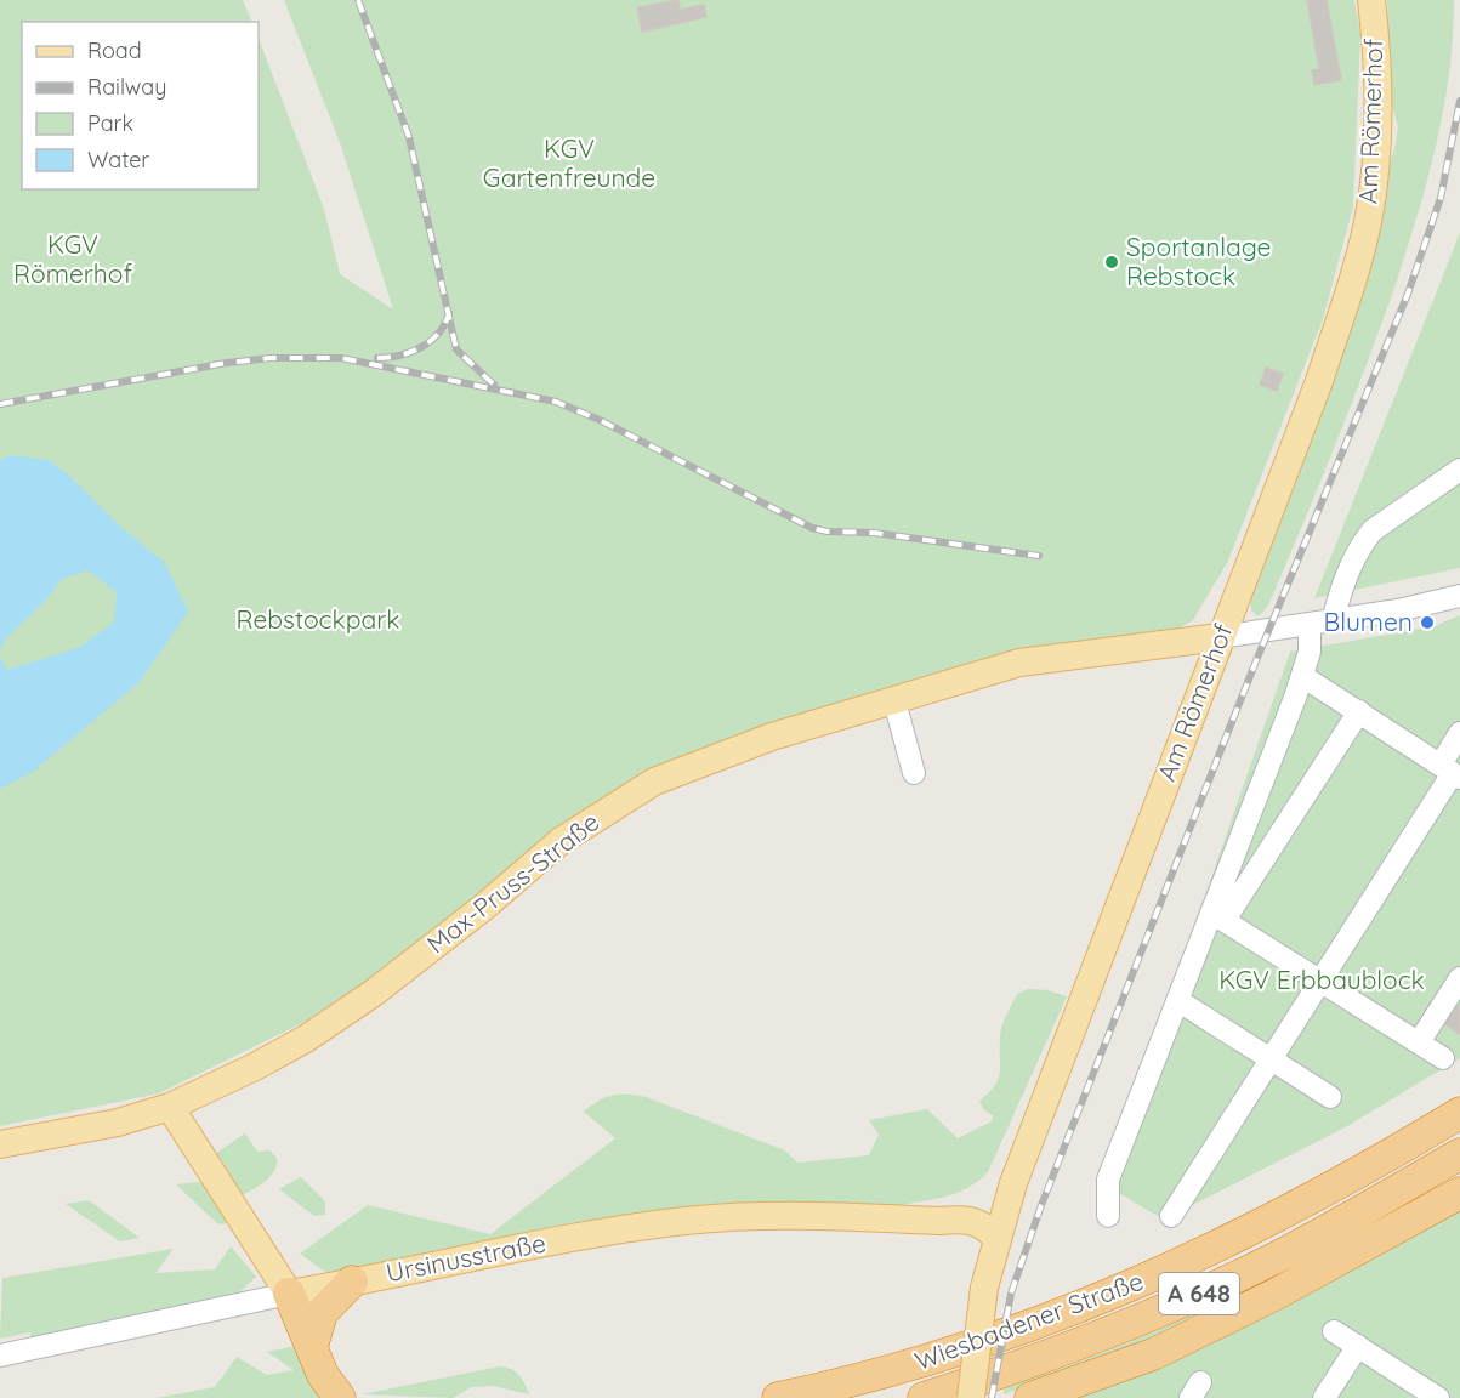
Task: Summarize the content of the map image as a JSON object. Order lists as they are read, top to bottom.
{
  "streets": {
    "highway": ["A 648", "Wiesbadener Straße"],
    "main road": ["Am Römerhof", "Max-Pruss-Straße", "Ursinusstraße"]
  },
  "crossings": [
    ["Am Römerhof", "Max-Pruss-Straße"],
    ["Am Römerhof", "Ursinusstraße"]
  ],
  "parks": [
    "KGV Gartenfreunde",
    "KGV Römerhof",
    "Rebstockpark",
    "KGV Erbbaublock"
  ],
  "places": ["Sportanlage Rebstock", "Blumen"],
  "legend": [
    "Road",
    "Railway",
    "Park",
    "Water"
  ]
}
